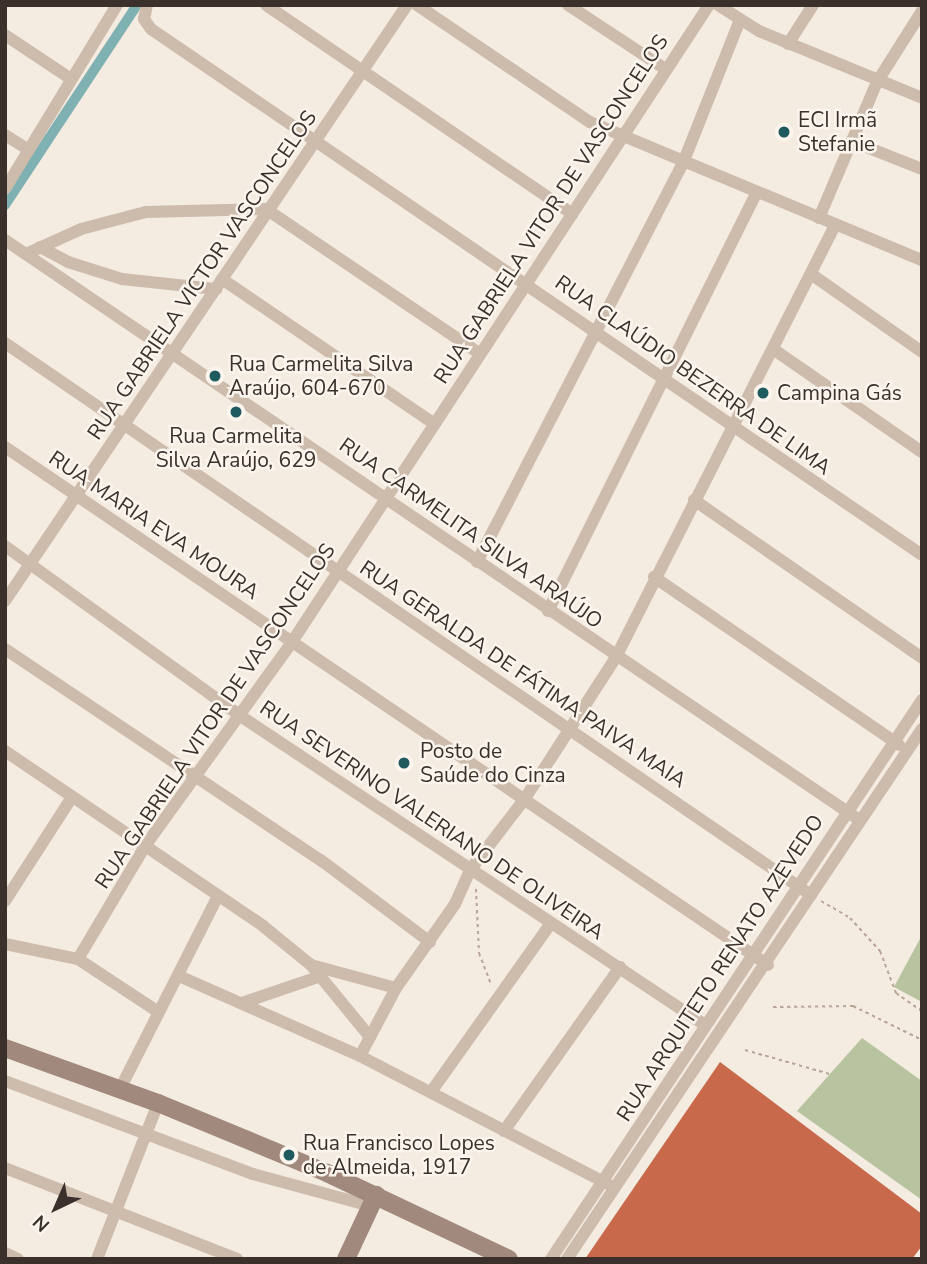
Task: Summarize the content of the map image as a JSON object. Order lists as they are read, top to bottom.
{
  "streets": {
    "street": [
      "RUA GABRIELA VITOR DE VASCONCELOS",
      "RUA GABRIELA VICTOR VASCONCELOS",
      "RUA CLAÚDIO BEZERRA DE LIMA",
      "RUA MARIA EVA MOURA",
      "RUA CARMELITA SILVA ARAÚJO",
      "RUA GERALDA DE FÁTIMA PAIVA MAIA",
      "RUA SEVERINO VALERIANO DE OLIVEIRA",
      "RUA ARQUITETO RENATO AZEVEDO"
    ]
  },
  "crossings": [
    ["RUA GABRIELA VITOR DE VASCONCELOS", "RUA CLAÚDIO BEZERRA DE LIMA"],
    ["RUA GABRIELA VITOR DE VASCONCELOS", "RUA MARIA EVA MOURA"],
    ["RUA GABRIELA VITOR DE VASCONCELOS", "RUA CARMELITA SILVA ARAÚJO"],
    ["RUA GABRIELA VITOR DE VASCONCELOS", "RUA GERALDA DE FÁTIMA PAIVA MAIA"],
    ["RUA GABRIELA VITOR DE VASCONCELOS", "RUA SEVERINO VALERIANO DE OLIVEIRA"],
    ["RUA GABRIELA VICTOR VASCONCELOS", "RUA CLAÚDIO BEZERRA DE LIMA"],
    ["RUA GABRIELA VICTOR VASCONCELOS", "RUA MARIA EVA MOURA"],
    ["RUA GABRIELA VICTOR VASCONCELOS", "RUA CARMELITA SILVA ARAÚJO"],
    ["RUA GABRIELA VICTOR VASCONCELOS", "RUA GERALDA DE FÁTIMA PAIVA MAIA"],
    ["RUA GABRIELA VICTOR VASCONCELOS", "RUA SEVERINO VALERIANO DE OLIVEIRA"],
    ["RUA MARIA EVA MOURA", "RUA ARQUITETO RENATO AZEVEDO"],
    ["RUA CARMELITA SILVA ARAÚJO", "RUA ARQUITETO RENATO AZEVEDO"],
    ["RUA GERALDA DE FÁTIMA PAIVA MAIA", "RUA ARQUITETO RENATO AZEVEDO"],
    ["RUA SEVERINO VALERIANO DE OLIVEIRA", "RUA ARQUITETO RENATO AZEVEDO"]
  ],
  "places": [
    "ECI Irmã Stefanie",
    "Rua Carmelita Silva Araújo, 604-670",
    "Campina Gás",
    "Rua Carmelita Silva Araújo, 629",
    "Posto de Saúde do Cinza",
    "Rua Francisco Lopes de Almeida, 1917"
  ],
  "north": "bottom left"
}
